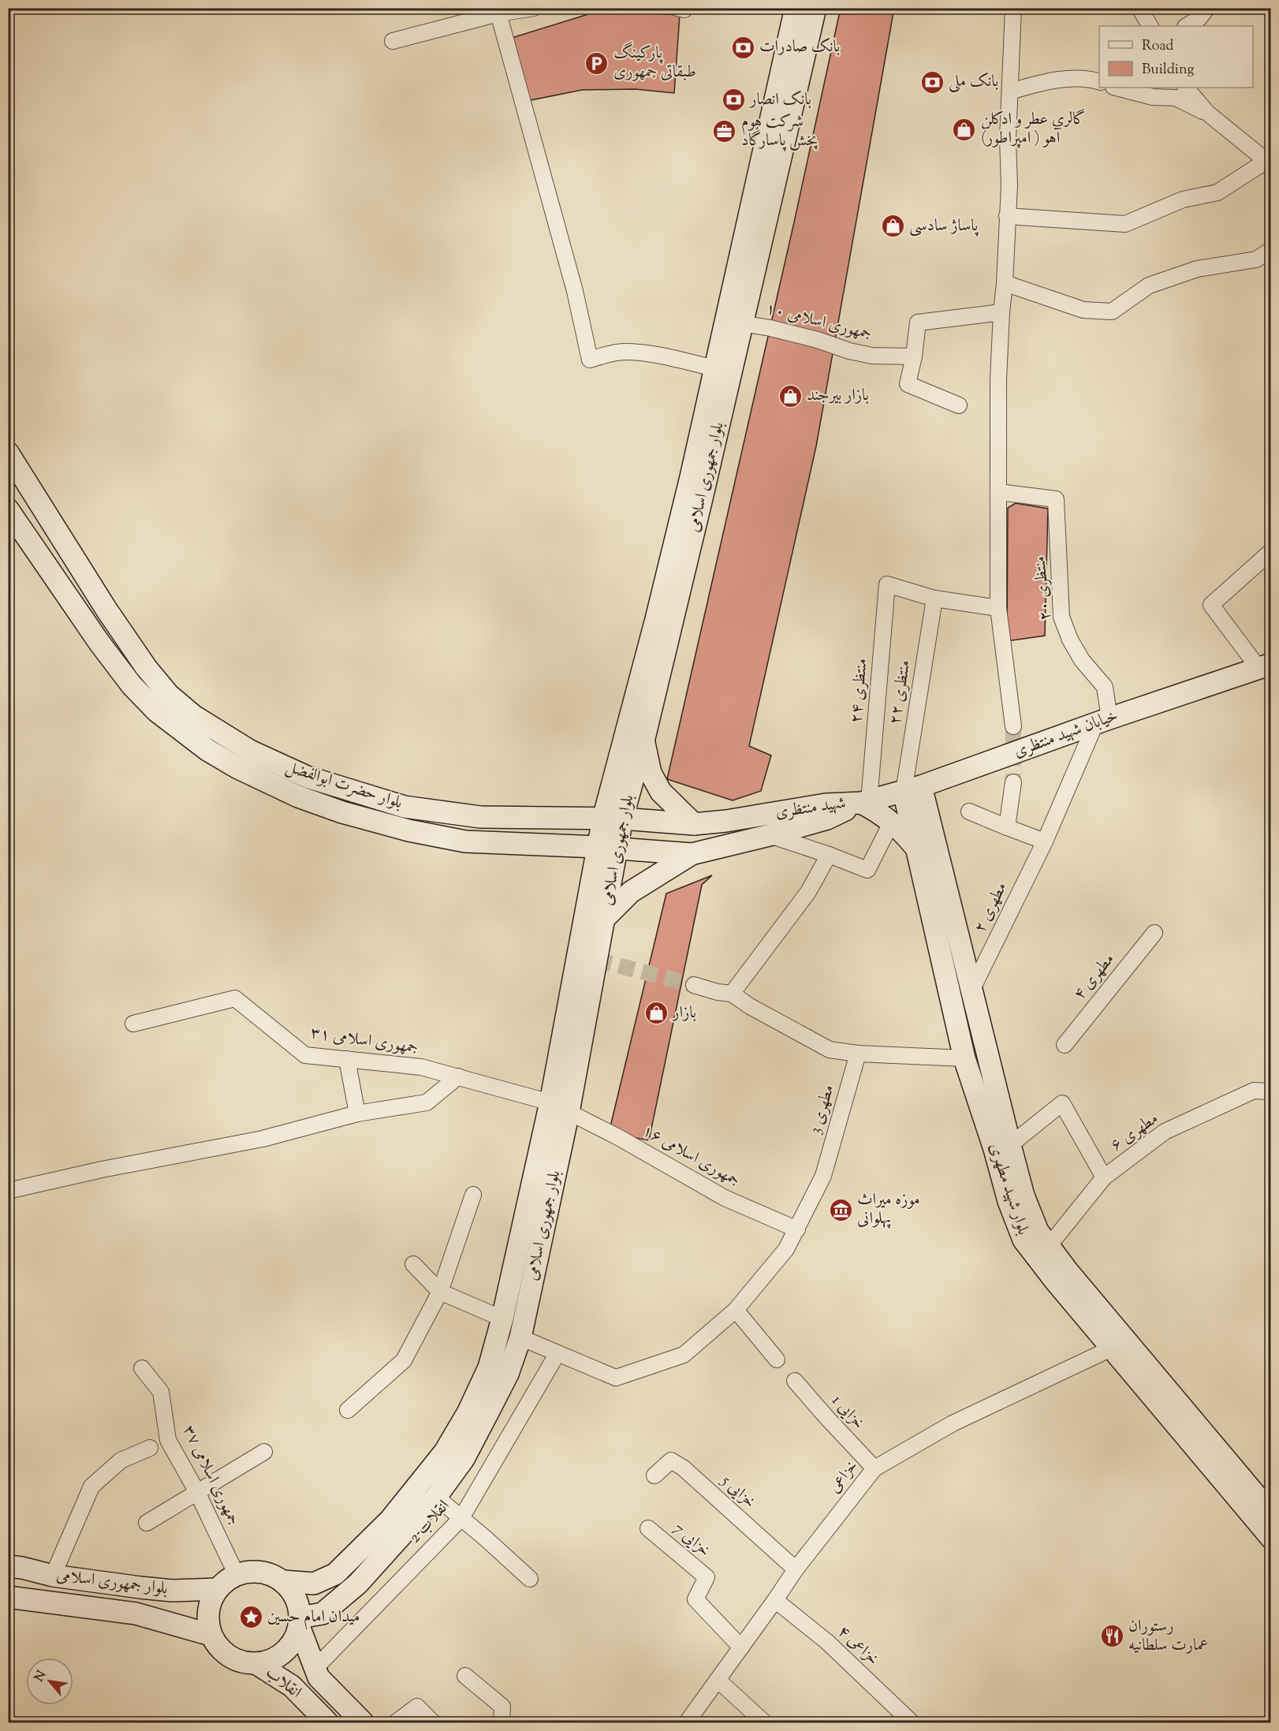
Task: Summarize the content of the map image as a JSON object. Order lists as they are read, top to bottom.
{
  "streets": {
    "main road": [
      "بلوار جمهوری اسلامی",
      "خیابان شهید منتظری",
      "بلوار حضرت ابوالفضل",
      "شهید منتظری",
      "بلوار شهید مطهری",
      "انقلاب"
    ],
    "street": [
      "جمهوری اسلامی ۱۰",
      "منتظری ۲۰",
      "منتظری ۲۴",
      "منتظری ۲۲",
      "مطهری ۲",
      "مطهری ۴",
      "جمهوری اسلامی ۳۱",
      "مطهری 3",
      "مطهری ۶",
      "جمهوری اسلامی ۱۶",
      "خزایی 1",
      "جمهوری اسلامی ۳۷",
      "خزاعی",
      "خزایی 5",
      "انقلاب 2",
      "خزایی 7",
      "خزاعی ۴"
    ]
  },
  "crossings": [
    ["جمهوری اسلامی ۱۰", "بلوار جمهوری اسلامی"],
    ["بلوار جمهوری اسلامی", "بلوار حضرت ابوالفضل"],
    ["بلوار جمهوری اسلامی", "شهید منتظری"],
    ["بلوار جمهوری اسلامی", "جمهوری اسلامی ۳۱"],
    ["بلوار جمهوری اسلامی", "مطهری 3"],
    ["بلوار جمهوری اسلامی", "جمهوری اسلامی ۱۶"],
    ["بلوار جمهوری اسلامی", "جمهوری اسلامی ۳۷"],
    ["بلوار جمهوری اسلامی", "انقلاب"],
    ["منتظری ۲۰", "خیابان شهید منتظری"],
    ["منتظری ۲۰", "مطهری ۲"],
    ["منتظری ۲۴", "منتظری ۲۲"],
    ["منتظری ۲۴", "خیابان شهید منتظری"],
    ["منتظری ۲۴", "شهید منتظری"],
    ["منتظری ۲۲", "خیابان شهید منتظری"],
    ["منتظری ۲۲", "بلوار شهید مطهری"],
    ["خیابان شهید منتظری", "شهید منتظری"],
    ["خیابان شهید منتظری", "مطهری ۲"],
    ["خیابان شهید منتظری", "بلوار شهید مطهری"],
    ["بلوار حضرت ابوالفضل", "شهید منتظری"],
    ["مطهری ۲", "بلوار شهید مطهری"],
    ["جمهوری اسلامی ۳۱", "جمهوری اسلامی ۱۶"],
    ["مطهری 3", "جمهوری اسلامی ۱۶"],
    ["مطهری 3", "انقلاب 2"],
    ["مطهری ۶", "بلوار شهید مطهری"],
    ["بلوار شهید مطهری", "خزاعی"],
    ["خزایی 1", "خزاعی"],
    ["جمهوری اسلامی ۳۷", "انقلاب"],
    ["خزاعی", "خزایی 5"],
    ["خزاعی", "خزایی 7"],
    ["خزاعی", "خزاعی ۴"],
    ["انقلاب 2", "انقلاب"]
  ],
  "places": {
    "bank": ["بانک صادرات", "بانک ملی", "بانک انصار"],
    "parking": ["پارکینگ طبقاتی جمهوری"],
    "shop": [
      "گالرى عطر و ادكلن آهو ( امپراطور)",
      "پاساژ سادسی",
      "بازار بیرجند",
      "بازار"
    ],
    "office": ["شرکت هوم پخش پاسارگاد"],
    "museum": ["موزه میراث پهلوانی"],
    "place": ["میدان امام حسین"],
    "restaurant": ["رستوران عمارت سلطانیه"]
  },
  "legend": ["Road", "Building"],
  "north": "top left"
}
